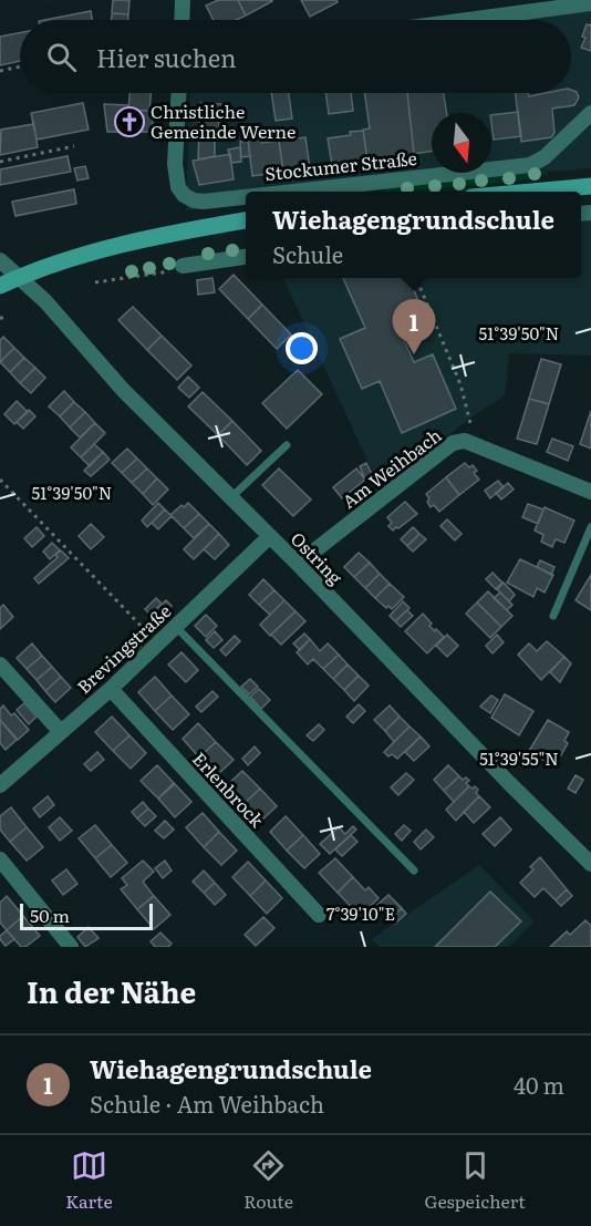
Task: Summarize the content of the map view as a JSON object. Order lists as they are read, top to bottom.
{
  "streets": {
    "street": [
      "Stockumer Straße",
      "Am Weihbach",
      "Ostring",
      "Brevingstraße",
      "Erlenbrock"
    ]
  },
  "crossings": [
    ["Am Weihbach", "Ostring"],
    ["Ostring", "Brevingstraße"],
    ["Brevingstraße", "Erlenbrock"]
  ],
  "places": {
    "church": ["Christliche Gemeinde Werne"]
  },
  "scale_bar": "50 m",
  "north": "bottom",
  "page": {
    "search": "Hier suchen",
    "popup": ["Wiehagengrundschule", "Schule"],
    "pins": "1",
    "scale": "50 m",
    "heading": "In der Nähe",
    "list": [
      {
        "mark": "1",
        "name": "Wiehagengrundschule",
        "note": "Schule · Am Weihbach",
        "value": "40 m"
      }
    ],
    "nav": ["Karte", "Route", "Gespeichert"]
  },
  "coordinates": ["51°39'50\"N", "51°39'55\"N", "7°39'10\"E"]
}
